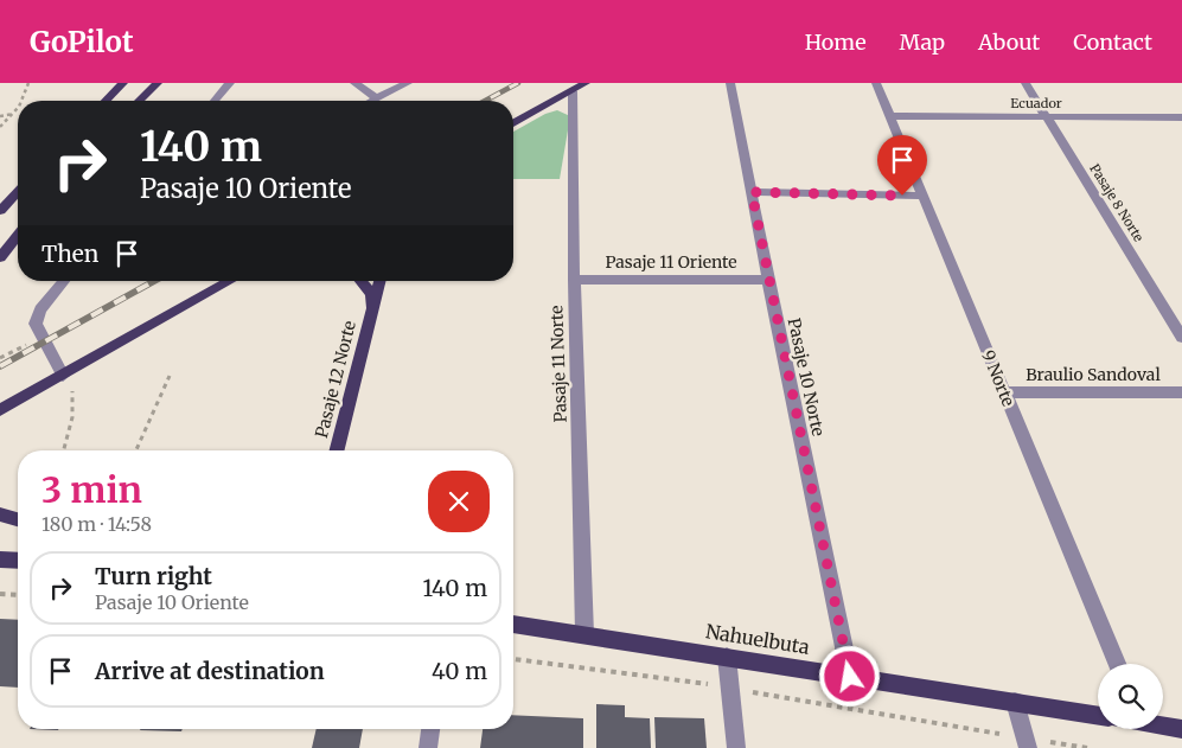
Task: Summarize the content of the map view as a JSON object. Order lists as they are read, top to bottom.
{
  "streets": {
    "main road": ["Pasaje 12 Norte", "Nahuelbuta"],
    "street": [
      "Ecuador",
      "Pasaje 8 Norte",
      "Pasaje 11 Oriente",
      "Pasaje 11 Norte",
      "Braulio Sandoval",
      "Pasaje 10 Norte",
      "9 Norte"
    ]
  },
  "crossings": [
    ["Ecuador", "Pasaje 8 Norte"],
    ["Ecuador", "9 Norte"],
    ["Pasaje 11 Oriente", "Pasaje 11 Norte"],
    ["Pasaje 11 Oriente", "Pasaje 10 Norte"],
    ["Pasaje 11 Norte", "Nahuelbuta"],
    ["Braulio Sandoval", "9 Norte"],
    ["Pasaje 10 Norte", "Nahuelbuta"]
  ],
  "page": {
    "header": "GoPilot",
    "nav": [
      "Home",
      "Map",
      "About",
      "Contact"
    ],
    "turn": ["140 m", "Pasaje 10 Oriente"],
    "then": "Then",
    "heading": ["3 min", "180 m · 14:58"],
    "list": [
      {
        "name": "Turn right",
        "note": "Pasaje 10 Oriente",
        "value": "140 m"
      },
      {
        "name": "Arrive at destination",
        "value": "40 m"
      }
    ]
  }
}
